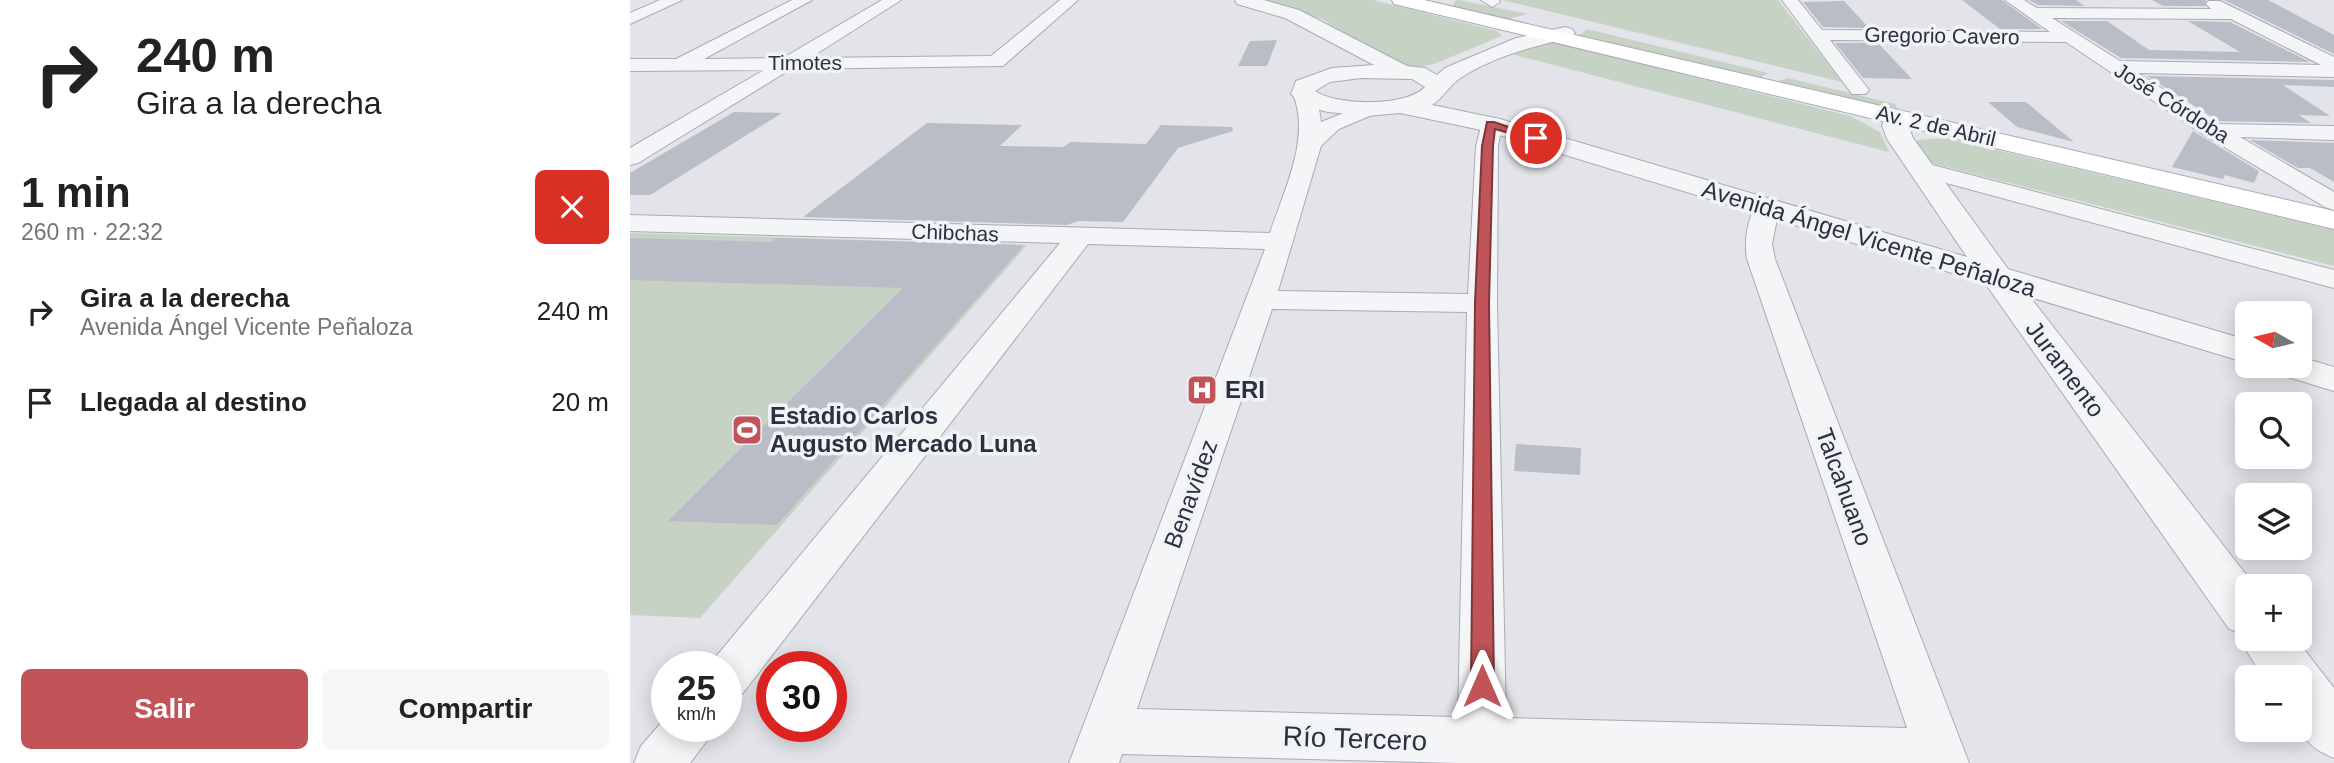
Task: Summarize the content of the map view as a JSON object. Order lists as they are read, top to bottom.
{
  "streets": {
    "main road": ["Av. 2 de Abril"],
    "street": [
      "Gregorio Cavero",
      "Timotes",
      "José Córdoba",
      "Chibchas",
      "Avenida Ángel Vicente Peñaloza",
      "Juramento",
      "Talcahuano",
      "Benavídez",
      "Río Tercero"
    ]
  },
  "crossings": [
    ["Gregorio Cavero", "José Córdoba"],
    ["Av. 2 de Abril", "Juramento"],
    ["Chibchas", "Benavídez"],
    ["Avenida Ángel Vicente Peñaloza", "Juramento"],
    ["Avenida Ángel Vicente Peñaloza", "Talcahuano"],
    ["Avenida Ángel Vicente Peñaloza", "Benavídez"],
    ["Talcahuano", "Río Tercero"],
    ["Benavídez", "Río Tercero"]
  ],
  "places": {
    "hospital": ["ERI"],
    "sports": ["Estadio Carlos Augusto Mercado Luna"]
  },
  "north": "left",
  "page": {
    "turn": ["240 m", "Gira a la derecha"],
    "heading": ["1 min", "260 m · 22:32"],
    "list": [
      {
        "name": "Gira a la derecha",
        "note": "Avenida Ángel Vicente Peñaloza",
        "value": "240 m"
      },
      {
        "name": "Llegada al destino",
        "value": "20 m"
      }
    ],
    "map_buttons": ["+", "−"],
    "speed": "25 km/h",
    "limit": "30",
    "buttons": ["Salir", "Compartir"]
  }
}
